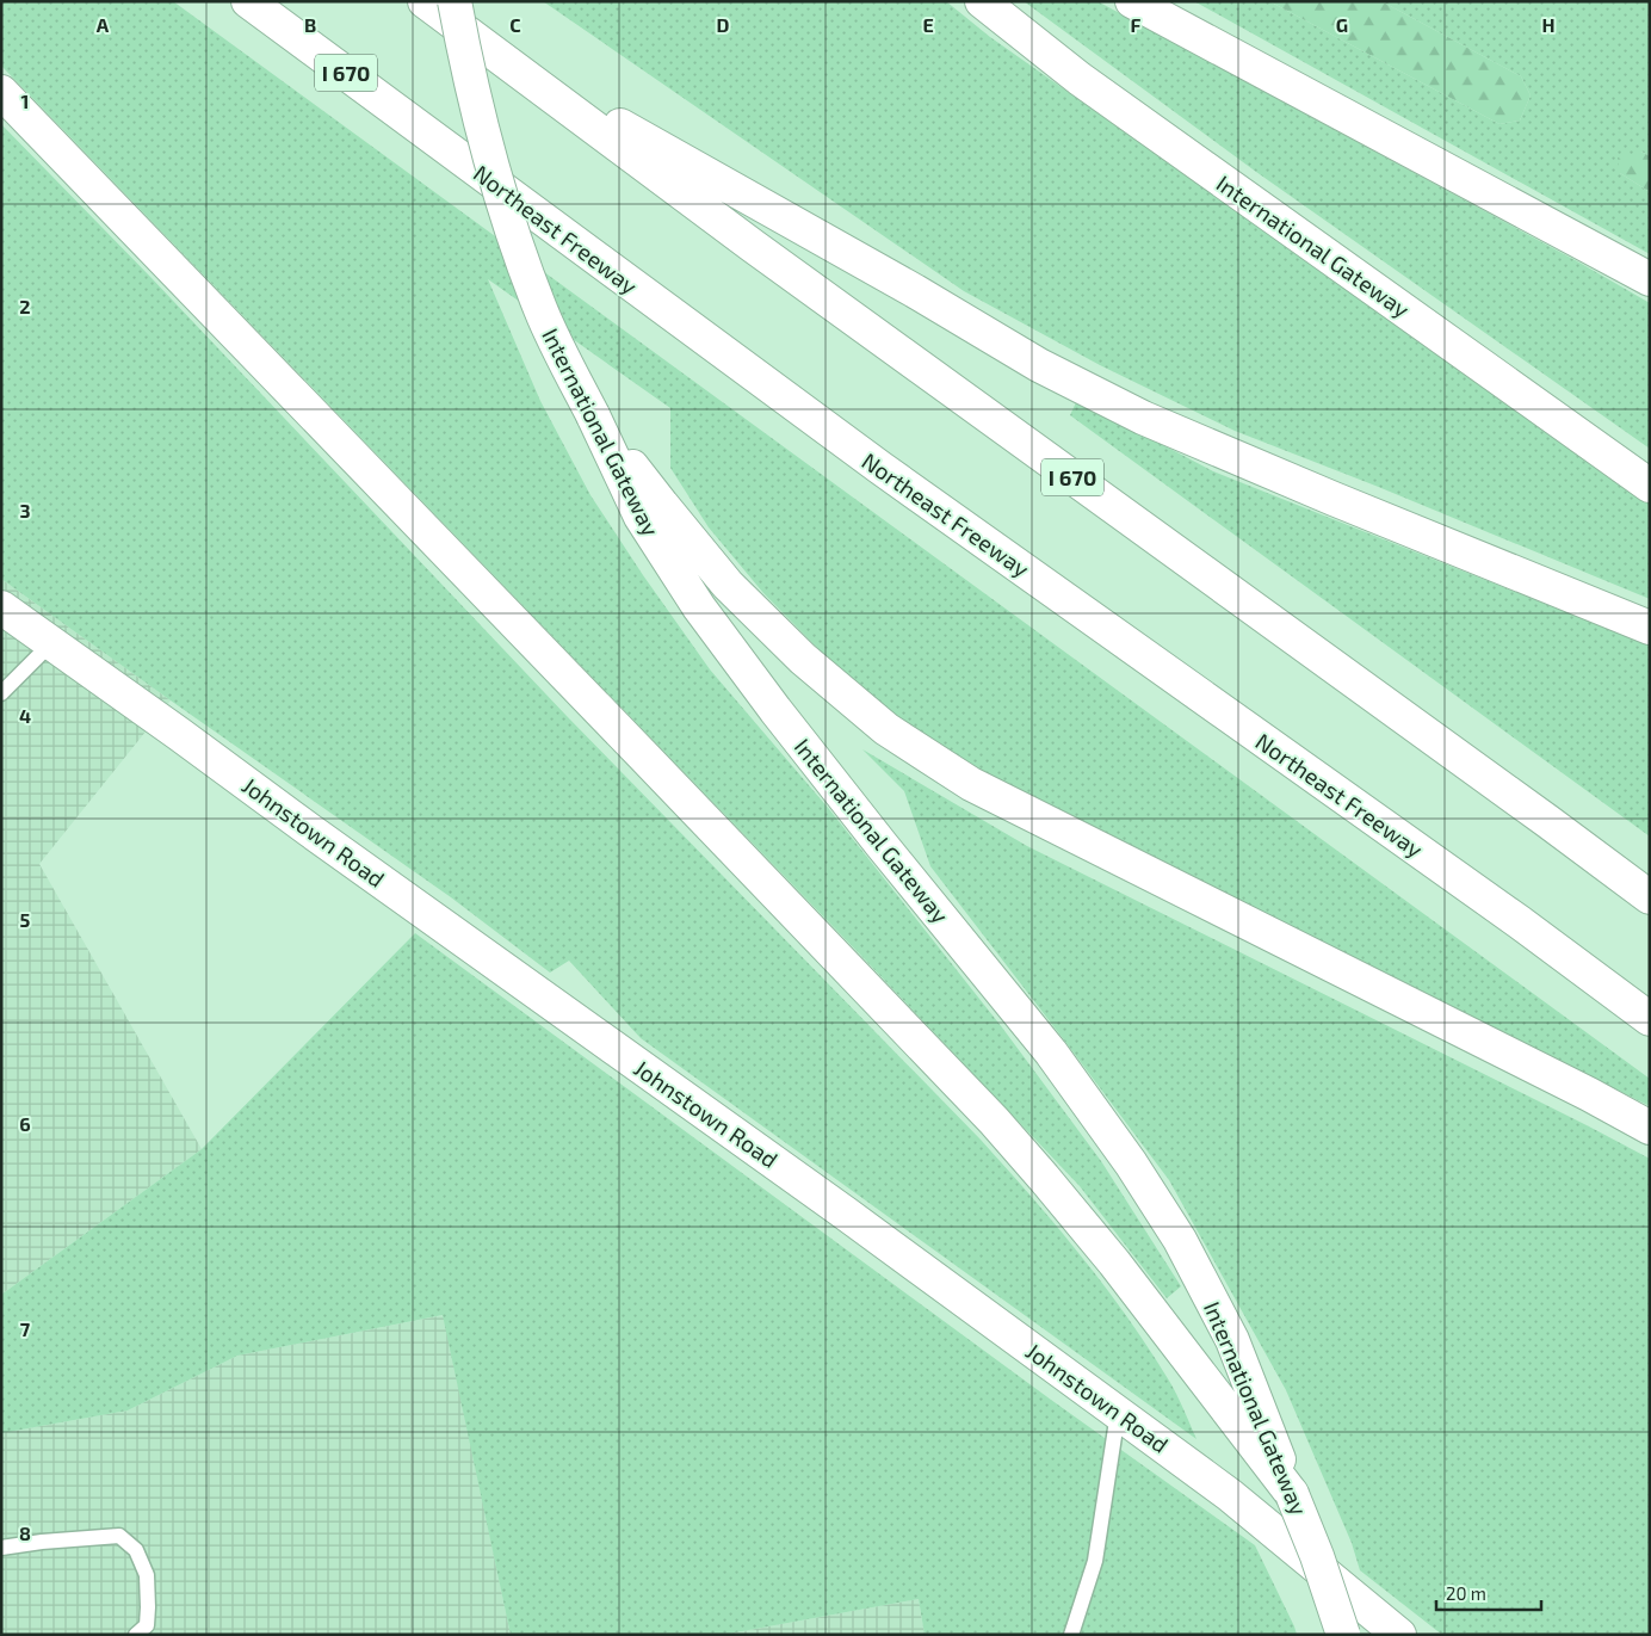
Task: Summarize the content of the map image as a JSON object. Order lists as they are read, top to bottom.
{
  "streets": {
    "main road": [
      "I 670",
      "Northeast Freeway",
      "International Gateway",
      "Johnstown Road"
    ]
  },
  "scale_bar": "20 m",
  "grid": {
    "columns": [
      "A",
      "B",
      "C",
      "D",
      "E",
      "F",
      "G",
      "H"
    ],
    "rows": [
      "1",
      "2",
      "3",
      "4",
      "5",
      "6",
      "7",
      "8"
    ]
  }
}
